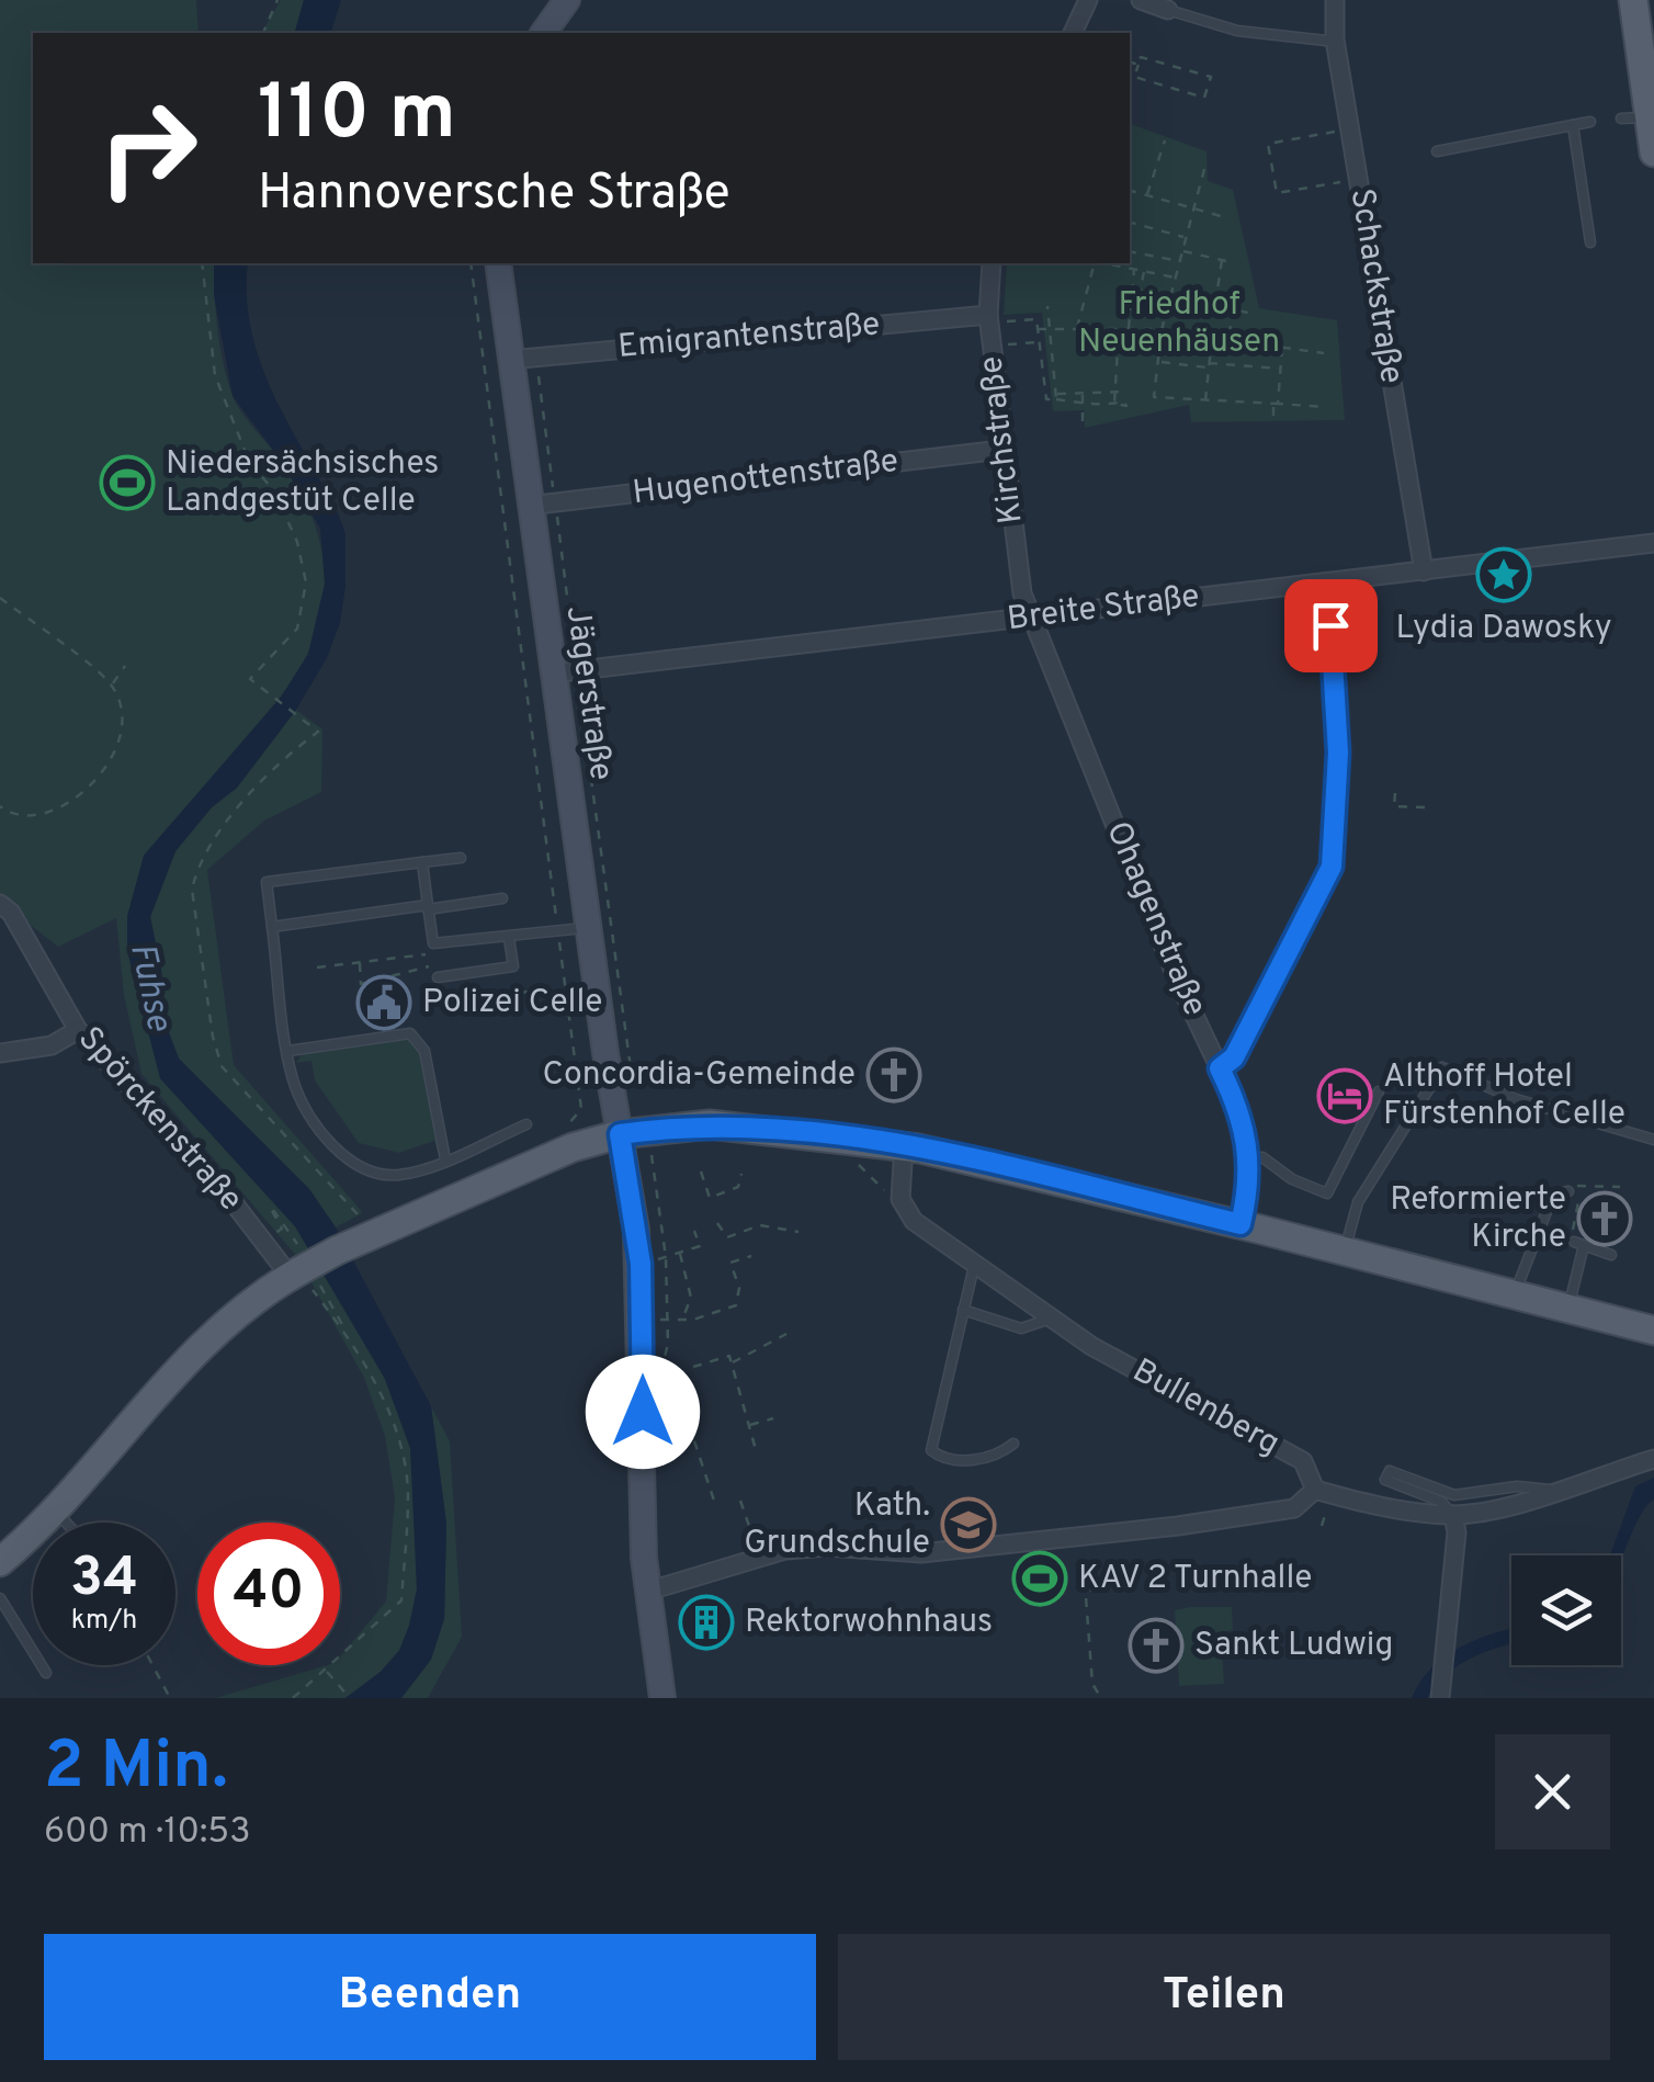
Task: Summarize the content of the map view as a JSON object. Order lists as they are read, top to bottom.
{
  "streets": {
    "street": [
      "Schackstraße",
      "Emigrantenstraße",
      "Kirchstraße",
      "Hugenottenstraße",
      "Breite Straße",
      "Jägerstraße",
      "Ohagenstraße",
      "Spörckenstraße",
      "Bullenberg"
    ]
  },
  "crossings": [
    ["Schackstraße", "Breite Straße"],
    ["Emigrantenstraße", "Kirchstraße"],
    ["Emigrantenstraße", "Jägerstraße"],
    ["Kirchstraße", "Hugenottenstraße"],
    ["Kirchstraße", "Breite Straße"],
    ["Kirchstraße", "Ohagenstraße"],
    ["Hugenottenstraße", "Jägerstraße"],
    ["Breite Straße", "Jägerstraße"],
    ["Breite Straße", "Ohagenstraße"]
  ],
  "water": ["Fuhse"],
  "parks": ["Friedhof Neuenhäusen"],
  "places": {
    "sports": ["Niedersächsisches Landgestüt Celle", "KAV 2 Turnhalle"],
    "place": ["Lydia Dawosky"],
    "public building": ["Polizei Celle"],
    "church": ["Concordia-Gemeinde", "Reformierte Kirche", "Sankt Ludwig"],
    "hotel": ["Althoff Hotel Fürstenhof Celle"],
    "school or university": ["Kath. Grundschule"],
    "building": ["Rektorwohnhaus"]
  },
  "page": {
    "turn": ["110 m", "Hannoversche Straße"],
    "speed": "34 km/h",
    "limit": "40",
    "heading": ["2 Min.", "600 m · 10:53"],
    "buttons": ["Beenden", "Teilen"]
  }
}
